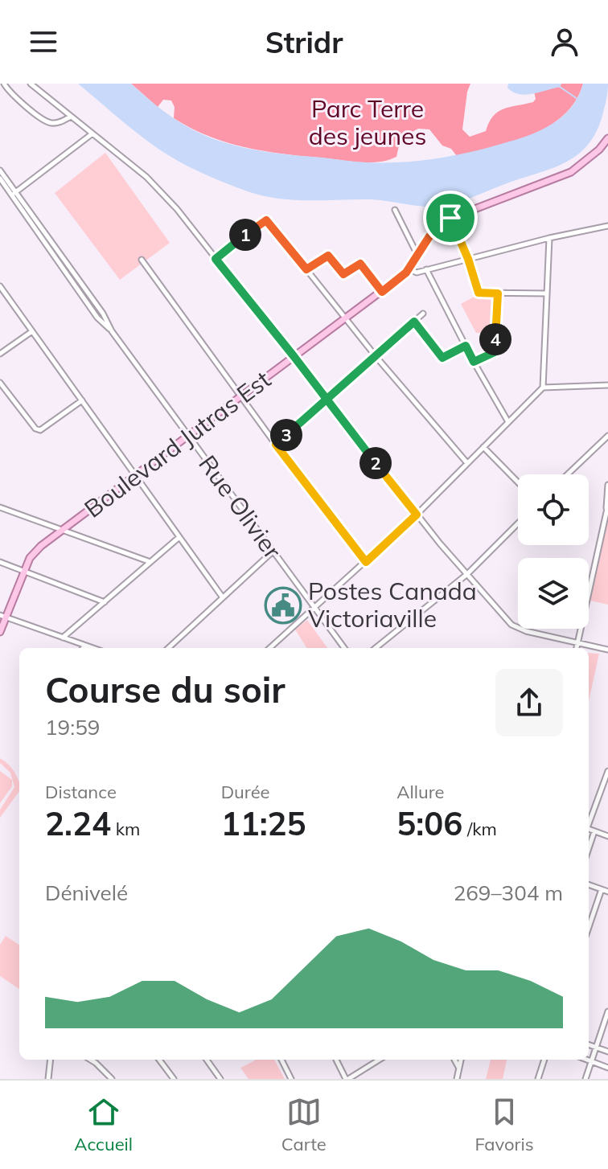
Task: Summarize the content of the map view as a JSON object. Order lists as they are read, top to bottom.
{
  "streets": {
    "main road": ["Boulevard Jutras Est"],
    "street": ["Rue Olivier"]
  },
  "crossings": [
    ["Boulevard Jutras Est", "Rue Olivier"]
  ],
  "parks": ["Parc Terre des jeunes"],
  "places": {
    "public building": ["Postes Canada Victoriaville"]
  },
  "page": {
    "header": "Stridr",
    "pins": [
      "1",
      "4",
      "3",
      "2"
    ],
    "heading": ["Course du soir", "19:59"],
    "stats": [
      ["Distance", "2.24 km"],
      ["Durée", "11:25"],
      ["Allure", "5:06 /km"]
    ],
    "chart": ["Dénivelé", "269–304 m"],
    "tabs": ["Accueil", "Carte", "Favoris"]
  }
}
